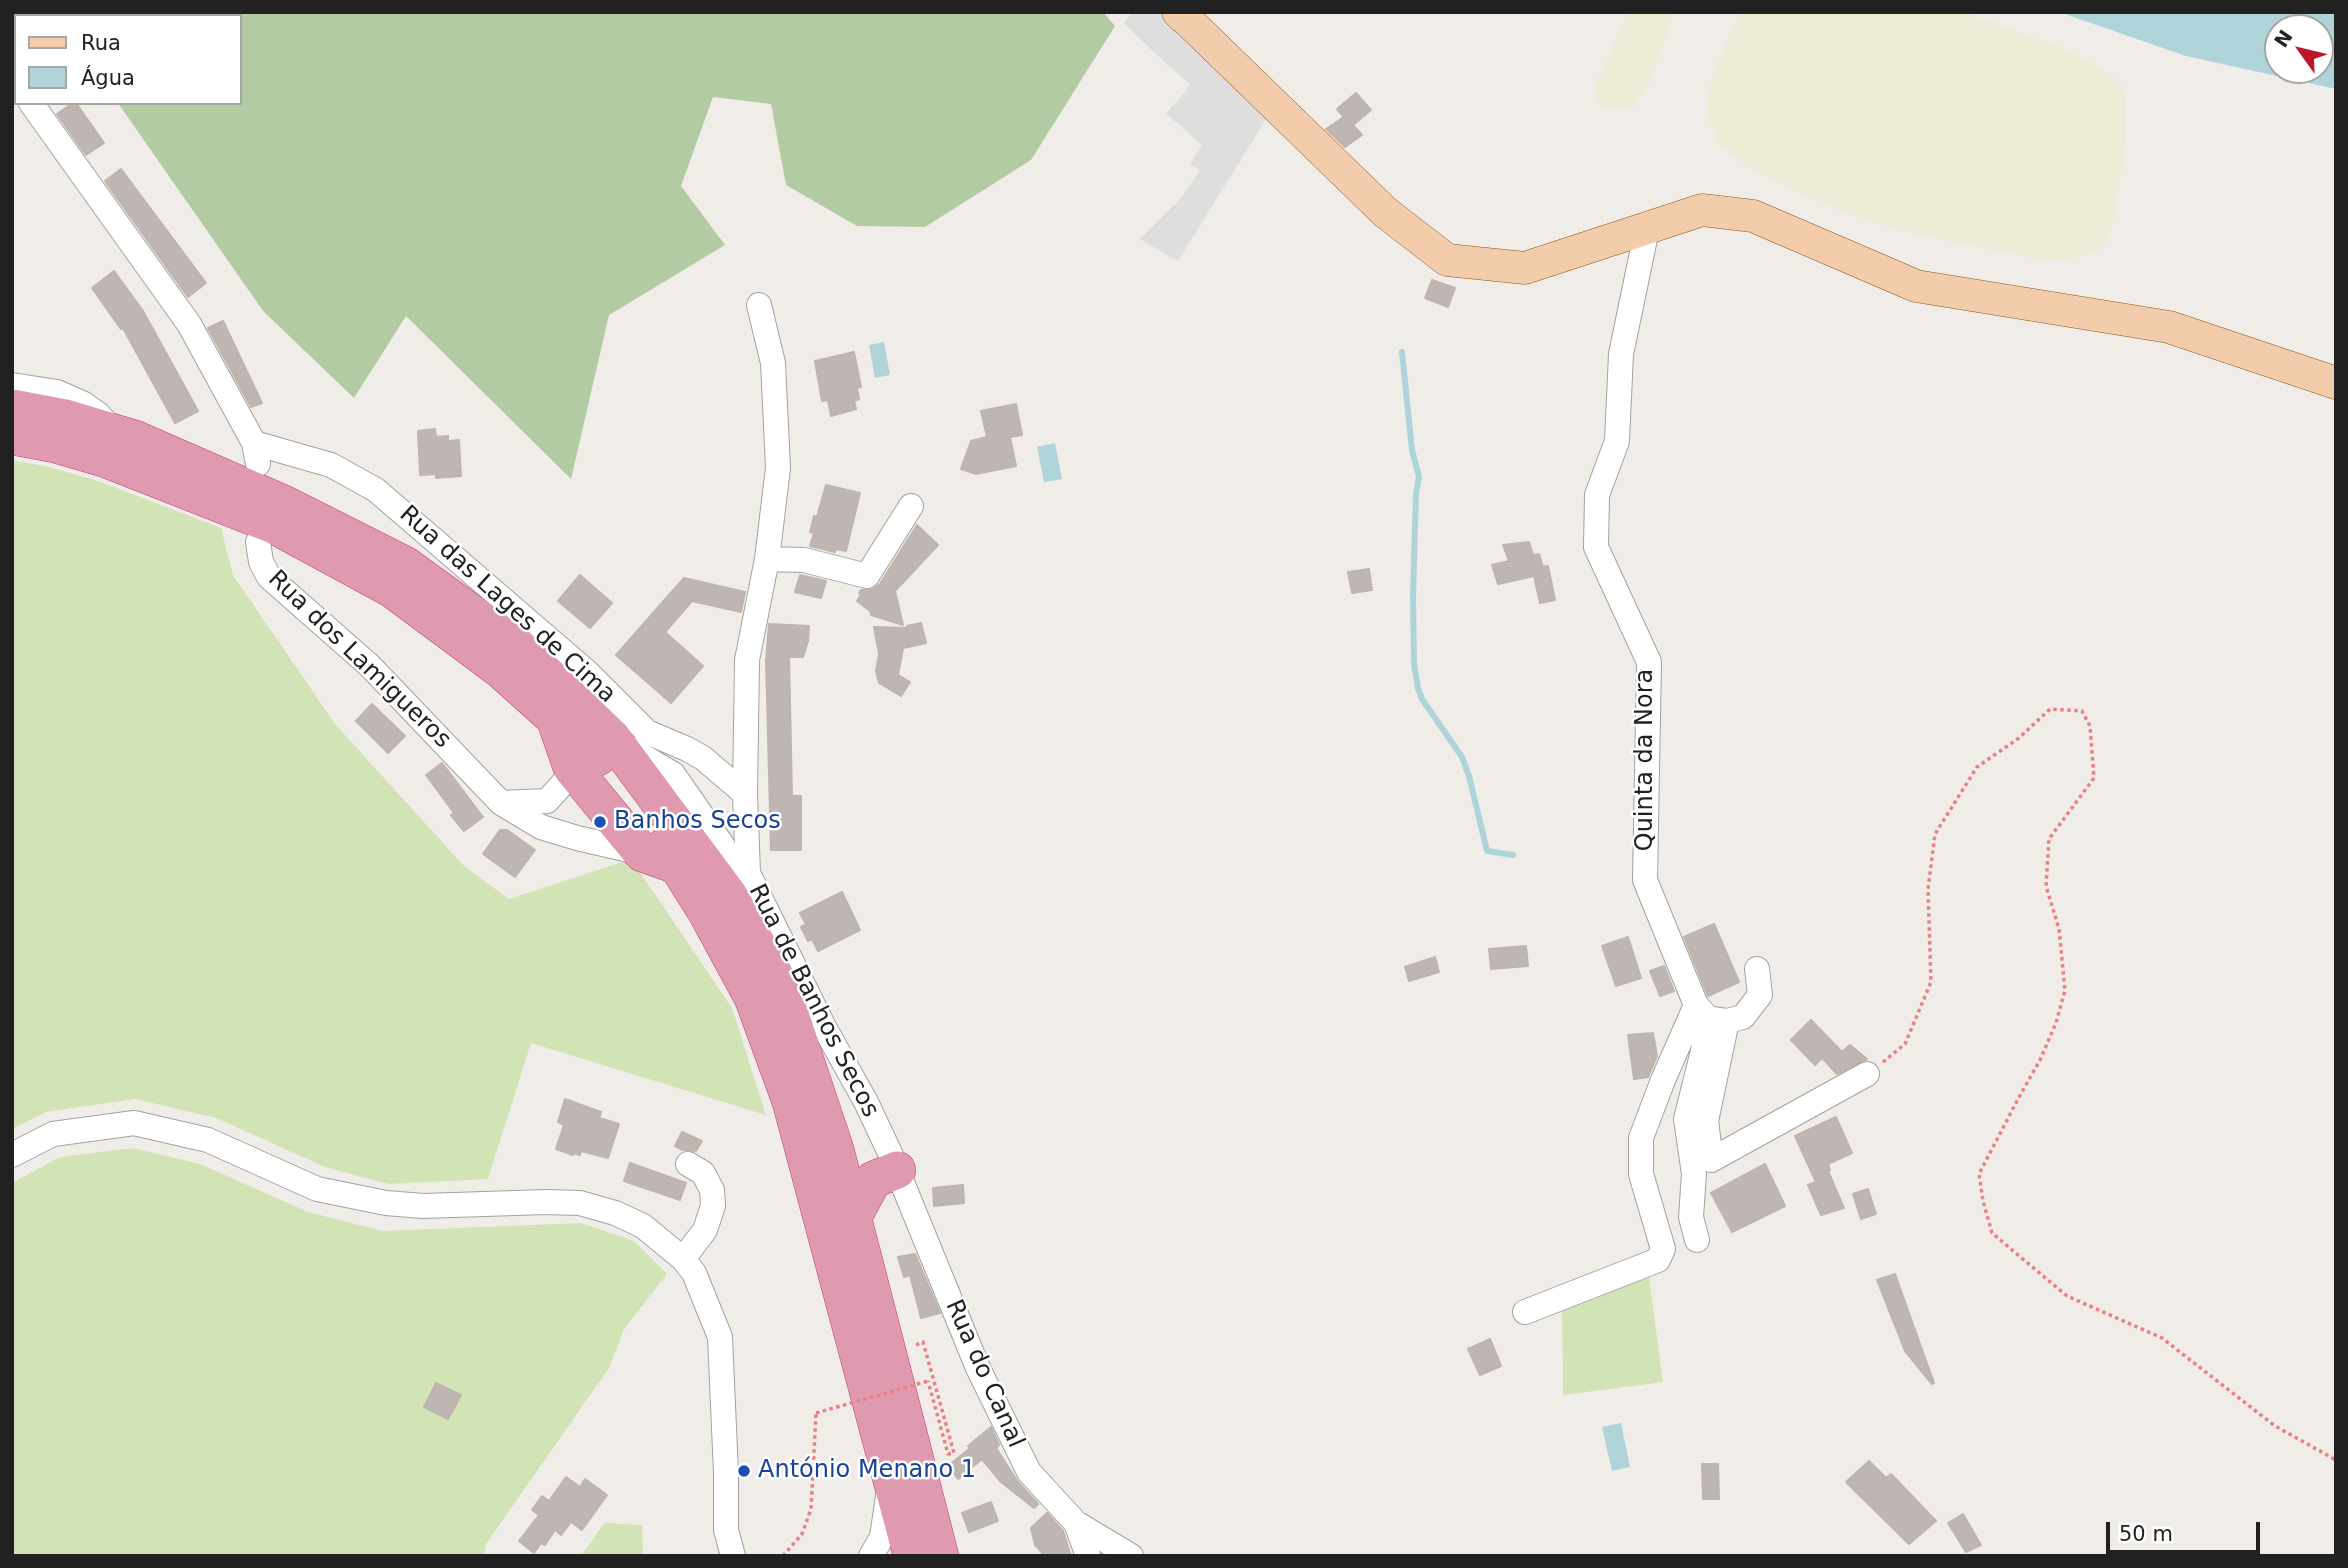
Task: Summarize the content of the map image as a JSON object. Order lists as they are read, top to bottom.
{
  "streets": {
    "street": [
      "Rua das Lages de Cima",
      "Rua dos Lamigueros",
      "Quinta da Nora",
      "Rua de Banhos Secos",
      "Rua do Canal"
    ]
  },
  "crossings": [
    ["Rua das Lages de Cima", "Rua de Banhos Secos"],
    ["Rua de Banhos Secos", "Rua do Canal"]
  ],
  "places": ["Banhos Secos", "António Menano 1"],
  "legend": ["Rua", "Água"],
  "scale_bar": "50 m",
  "north": "top left"
}
